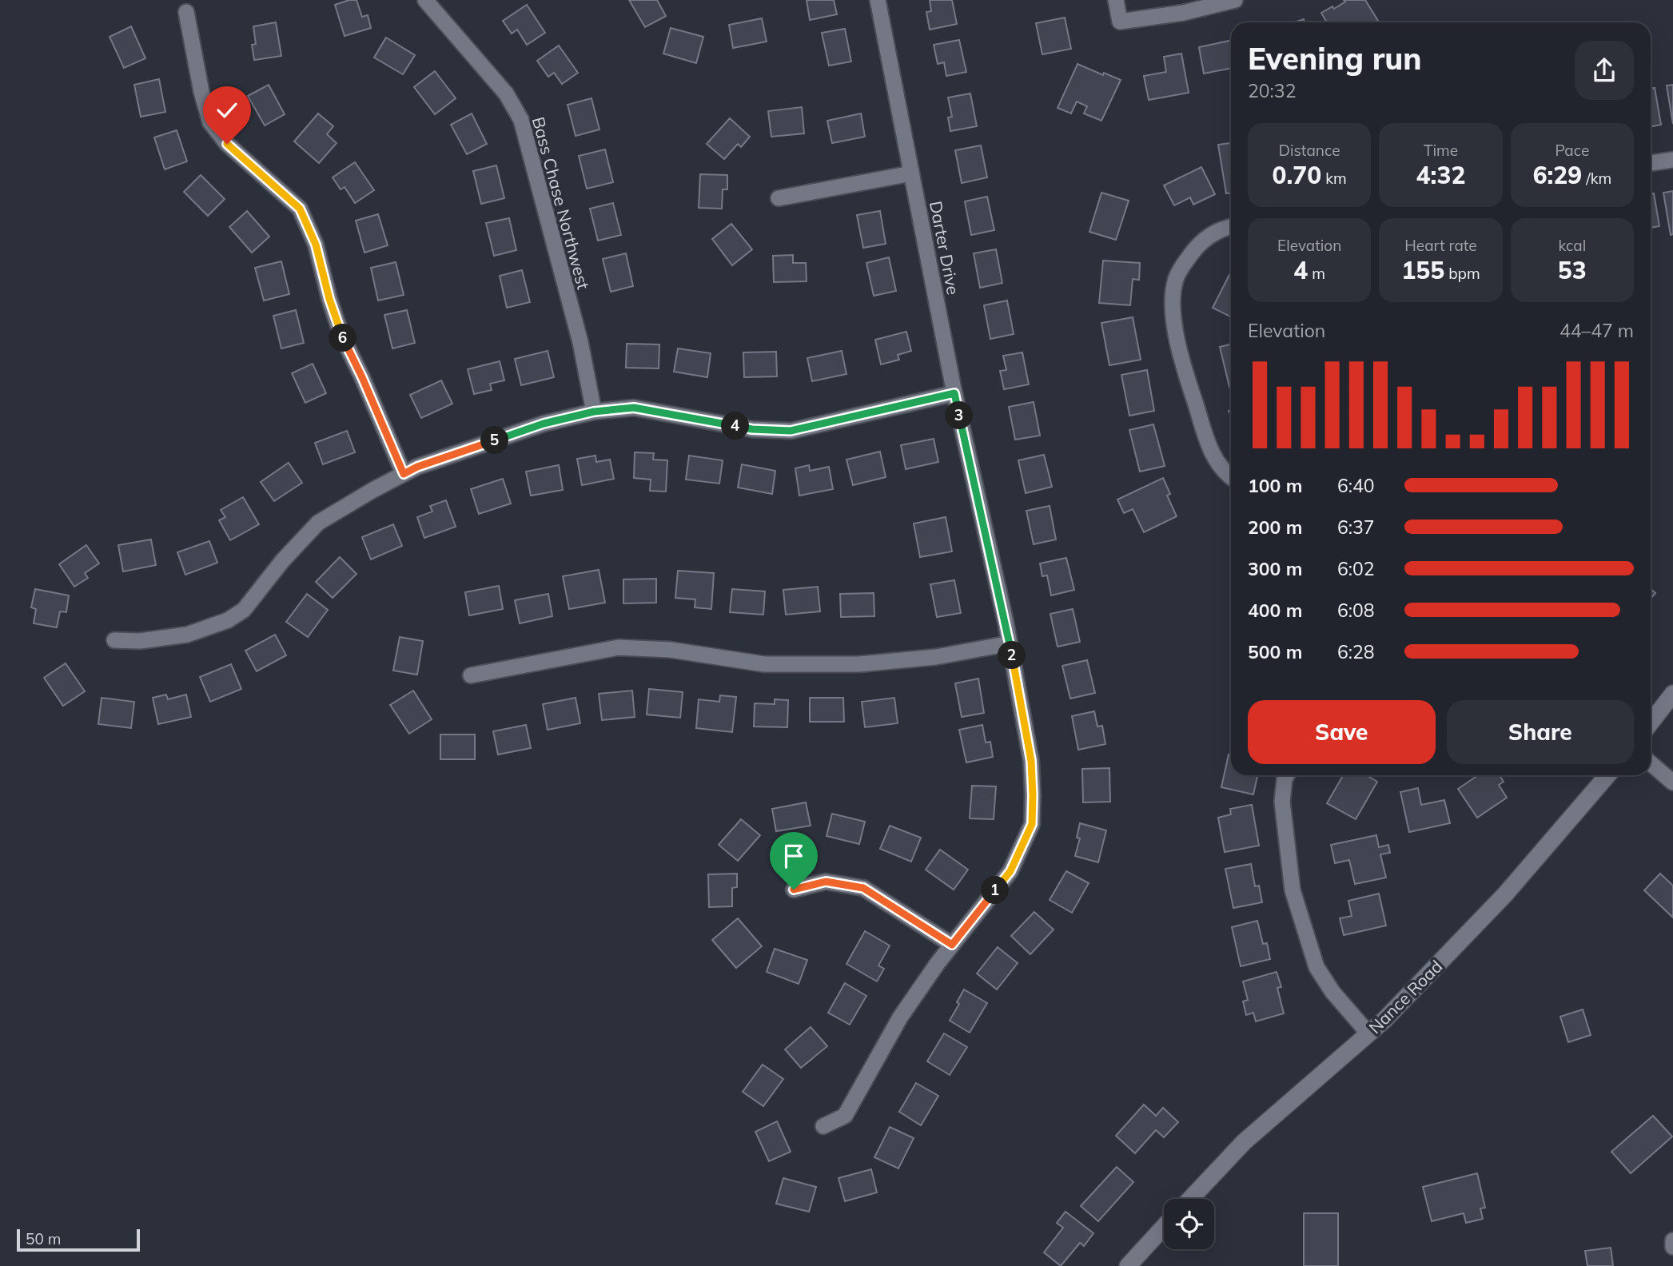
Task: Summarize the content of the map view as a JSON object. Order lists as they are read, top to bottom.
{
  "streets": {
    "street": ["Bass Chase Northwest", "Darter Drive", "Nance Road"]
  },
  "scale_bar": "50 m",
  "page": {
    "heading": ["Evening run", "20:32"],
    "stats": [
      ["Distance", "0.70 km"],
      ["Time", "4:32"],
      ["Pace", "6:29 /km"],
      ["Elevation", "4 m"],
      ["Heart rate", "155 bpm"],
      ["kcal", "53"]
    ],
    "chart": ["Elevation", "44–47 m"],
    "pins": [
      "6",
      "3",
      "4",
      "5",
      "2",
      "1"
    ],
    "list": [
      {
        "name": "100 m",
        "note": "6:40"
      },
      {
        "name": "200 m",
        "note": "6:37"
      },
      {
        "name": "300 m",
        "note": "6:02"
      },
      {
        "name": "400 m",
        "note": "6:08"
      },
      {
        "name": "500 m",
        "note": "6:28"
      }
    ],
    "buttons": ["Save", "Share"],
    "scale": "50 m"
  }
}
